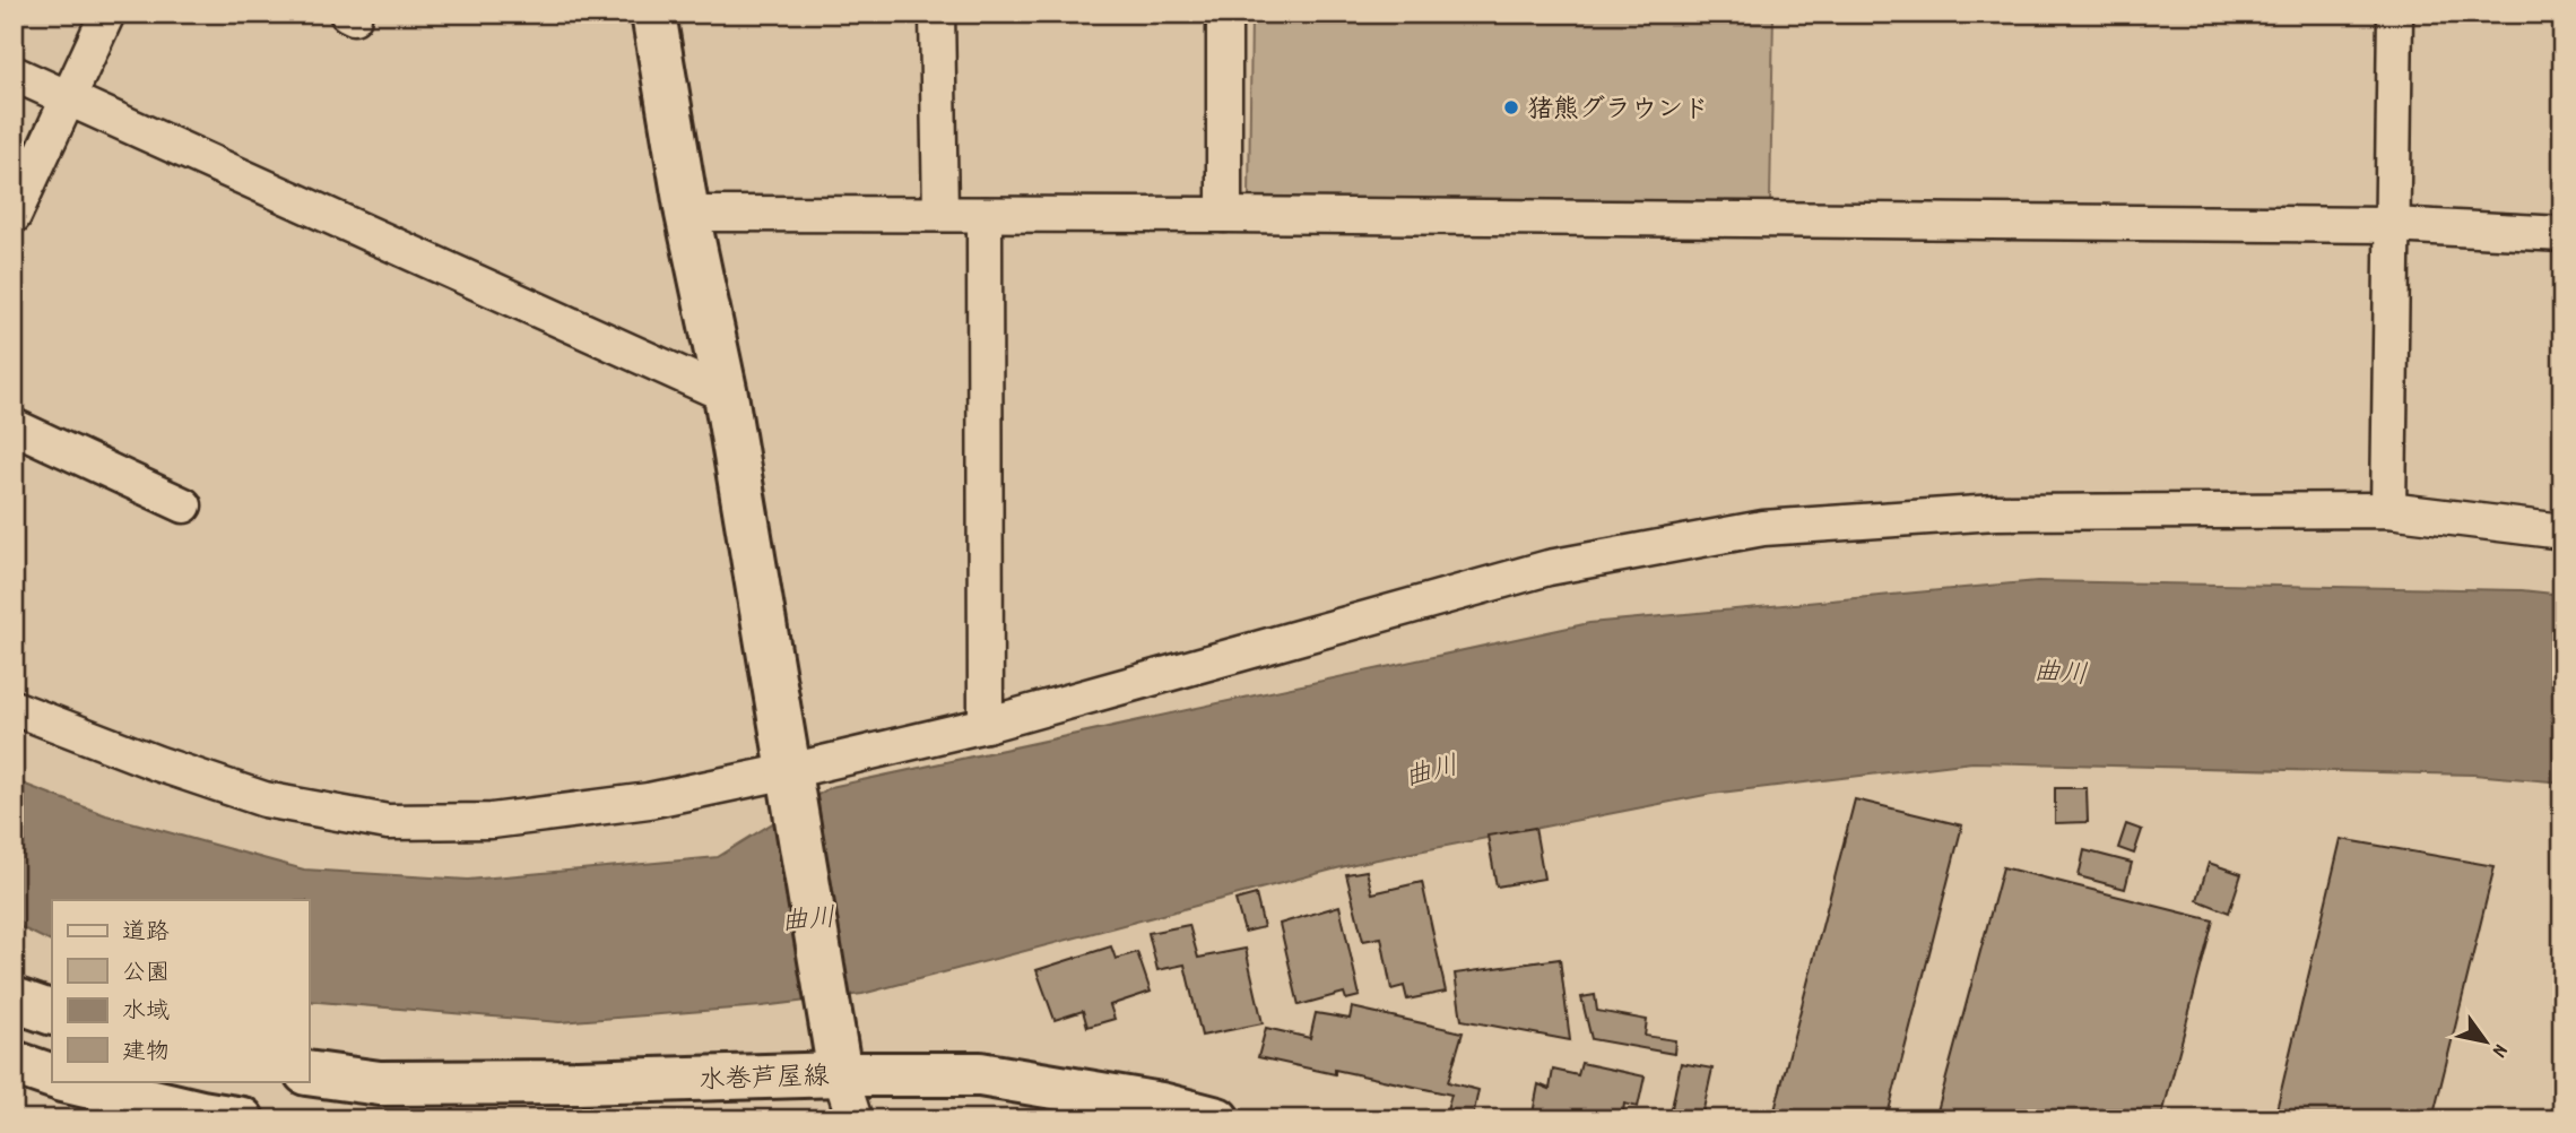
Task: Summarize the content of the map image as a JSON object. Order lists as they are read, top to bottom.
{
  "streets": {
    "main road": ["水巻芦屋線"]
  },
  "water": ["曲川"],
  "places": ["猪熊グラウンド"],
  "legend": [
    "道路",
    "公園",
    "水域",
    "建物"
  ],
  "north": "bottom right"
}
